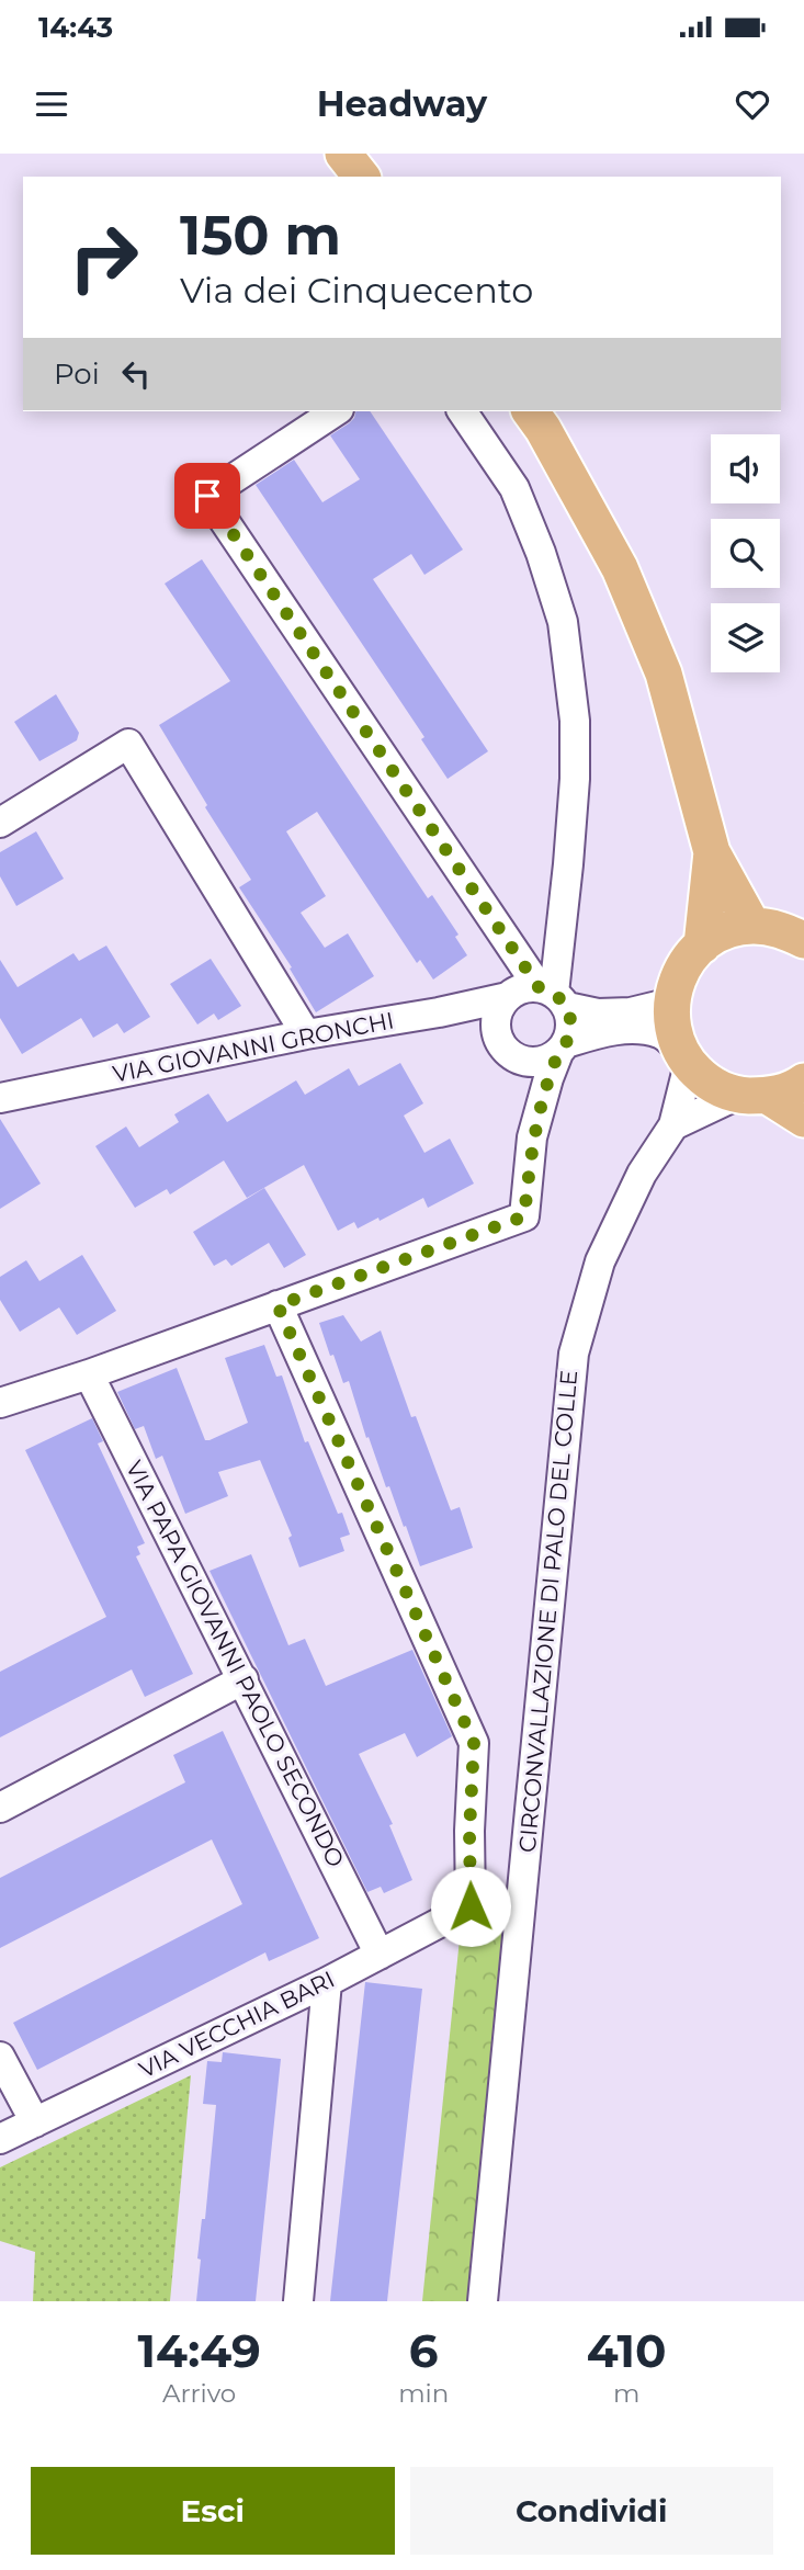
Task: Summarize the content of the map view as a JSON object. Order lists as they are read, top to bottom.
{
  "streets": {
    "street": [
      "VIA GIOVANNI GRONCHI",
      "CIRCONVALLAZIONE DI PALO DEL COLLE",
      "VIA PAPA GIOVANNI PAOLO SECONDO",
      "VIA VECCHIA BARI"
    ]
  },
  "crossings": [
    ["VIA PAPA GIOVANNI PAOLO SECONDO", "VIA VECCHIA BARI"]
  ],
  "page": {
    "status": "14:43",
    "header": "Headway",
    "turn": ["150 m", "Via dei Cinquecento"],
    "then": "Poi",
    "eta": [
      "14:49",
      "Arrivo",
      "6",
      "min",
      "410",
      "m"
    ],
    "buttons": ["Esci", "Condividi"]
  }
}
